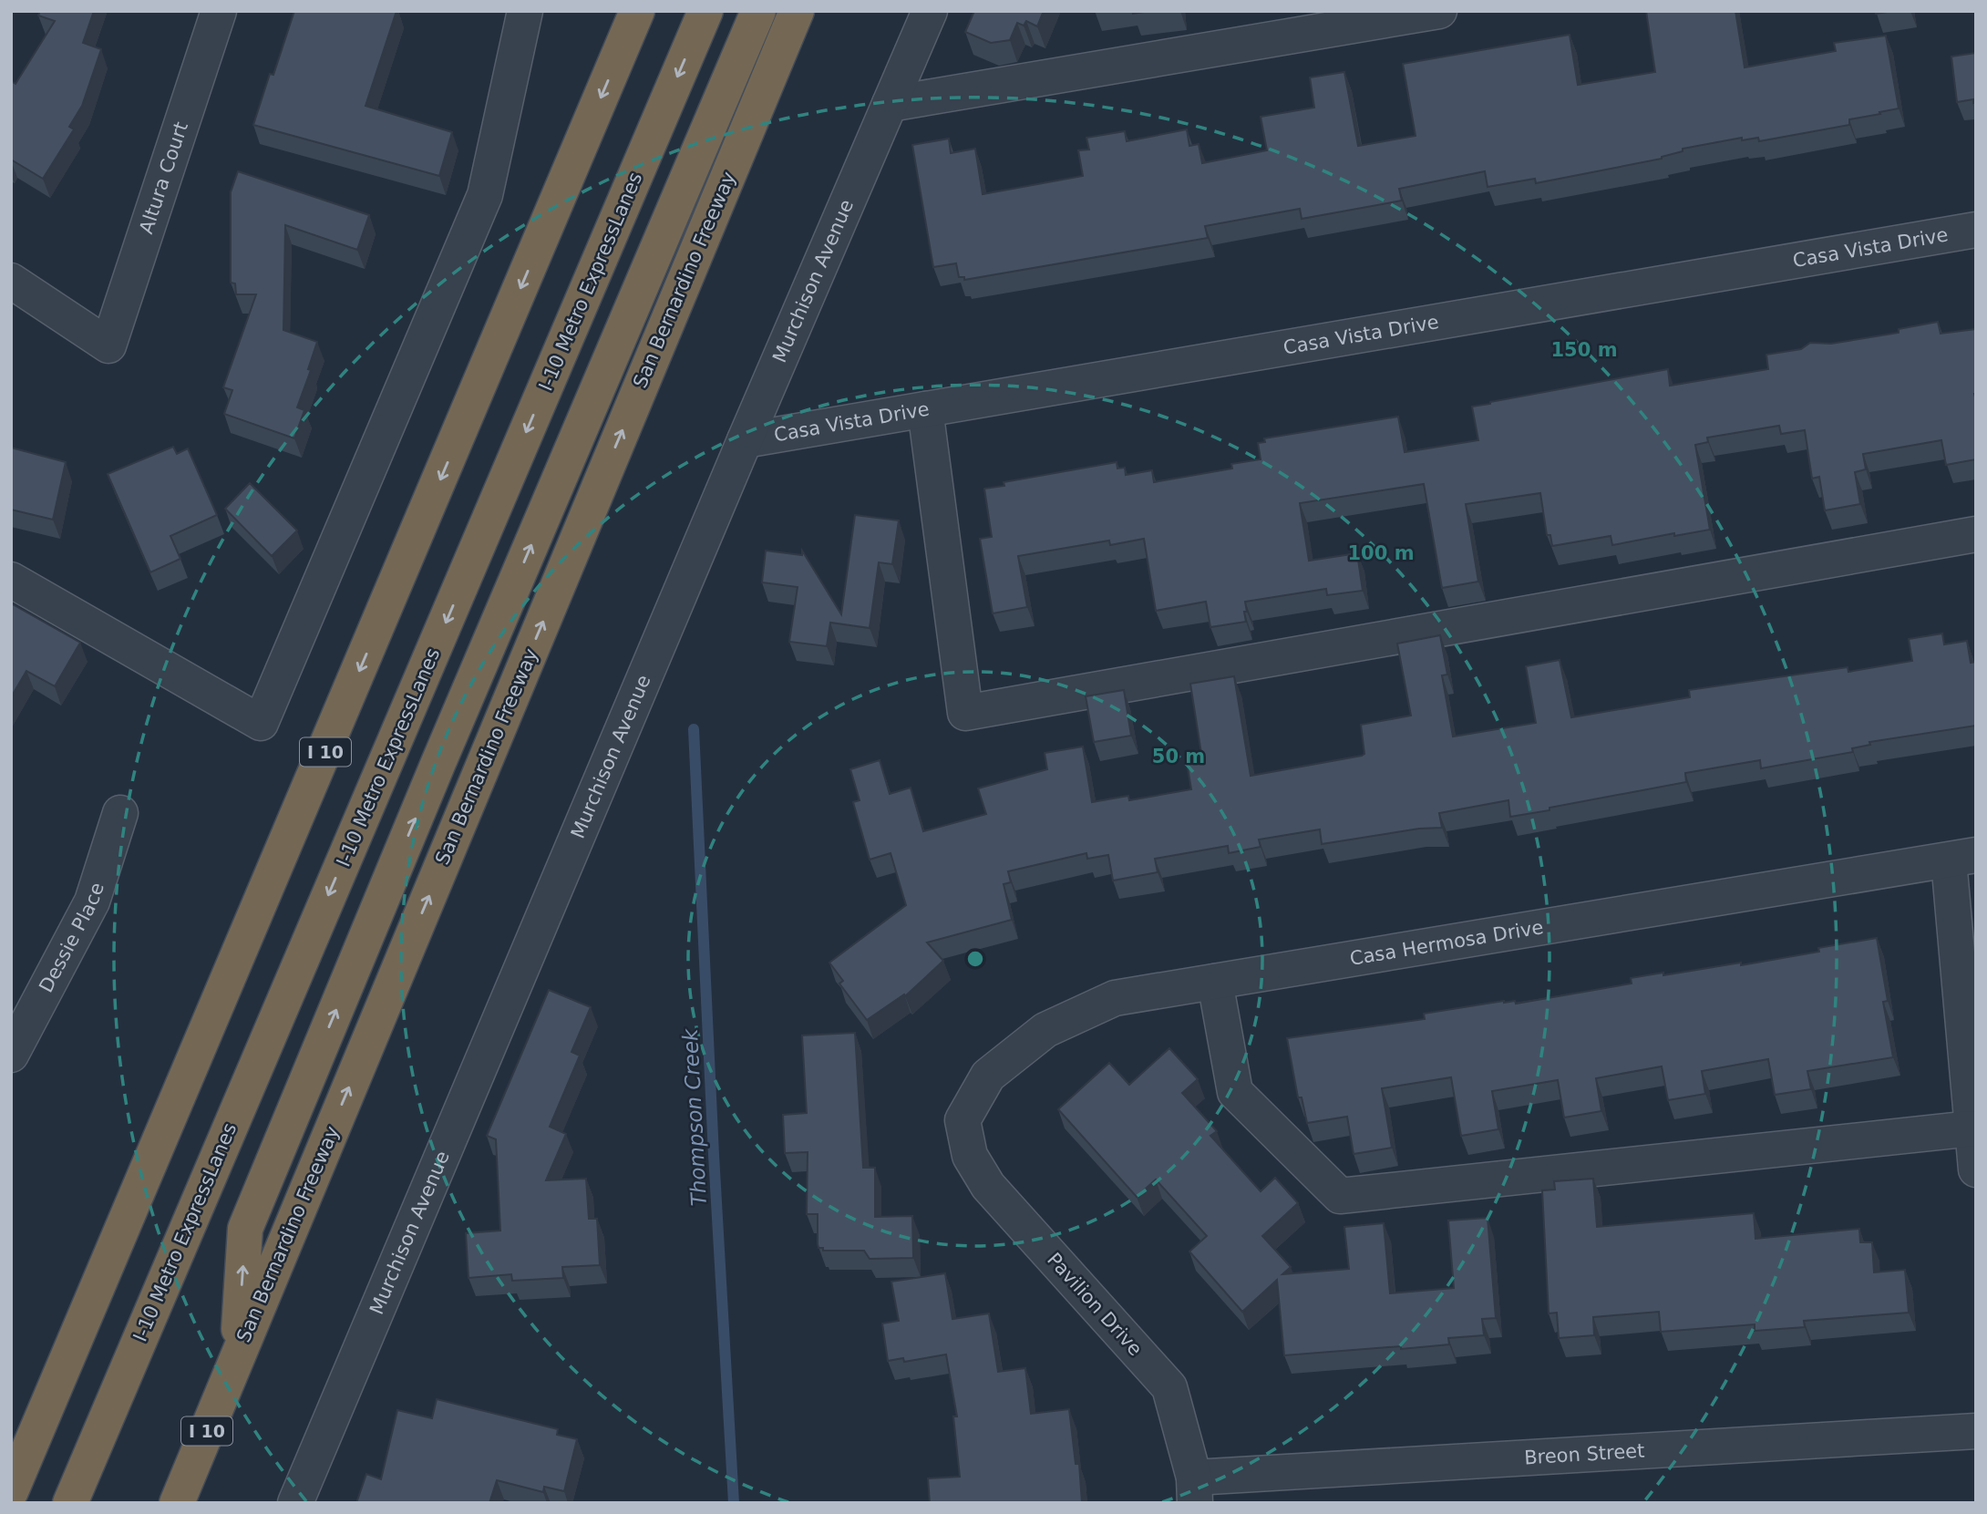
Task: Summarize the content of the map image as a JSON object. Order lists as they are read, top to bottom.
{
  "streets": {
    "highway": ["San Bernardino Freeway", "I-10 Metro ExpressLanes", "I 10"],
    "street": [
      "Altura Court",
      "Casa Vista Drive",
      "Murchison Avenue",
      "Dessie Place",
      "Casa Hermosa Drive",
      "Pavilion Drive",
      "Breon Street"
    ]
  },
  "crossings": [
    ["Casa Vista Drive", "Murchison Avenue"],
    ["Casa Hermosa Drive", "Pavilion Drive"],
    ["Pavilion Drive", "Breon Street"]
  ],
  "water": ["Thompson Creek"],
  "rings": ["150 m", "100 m", "50 m"]
}
